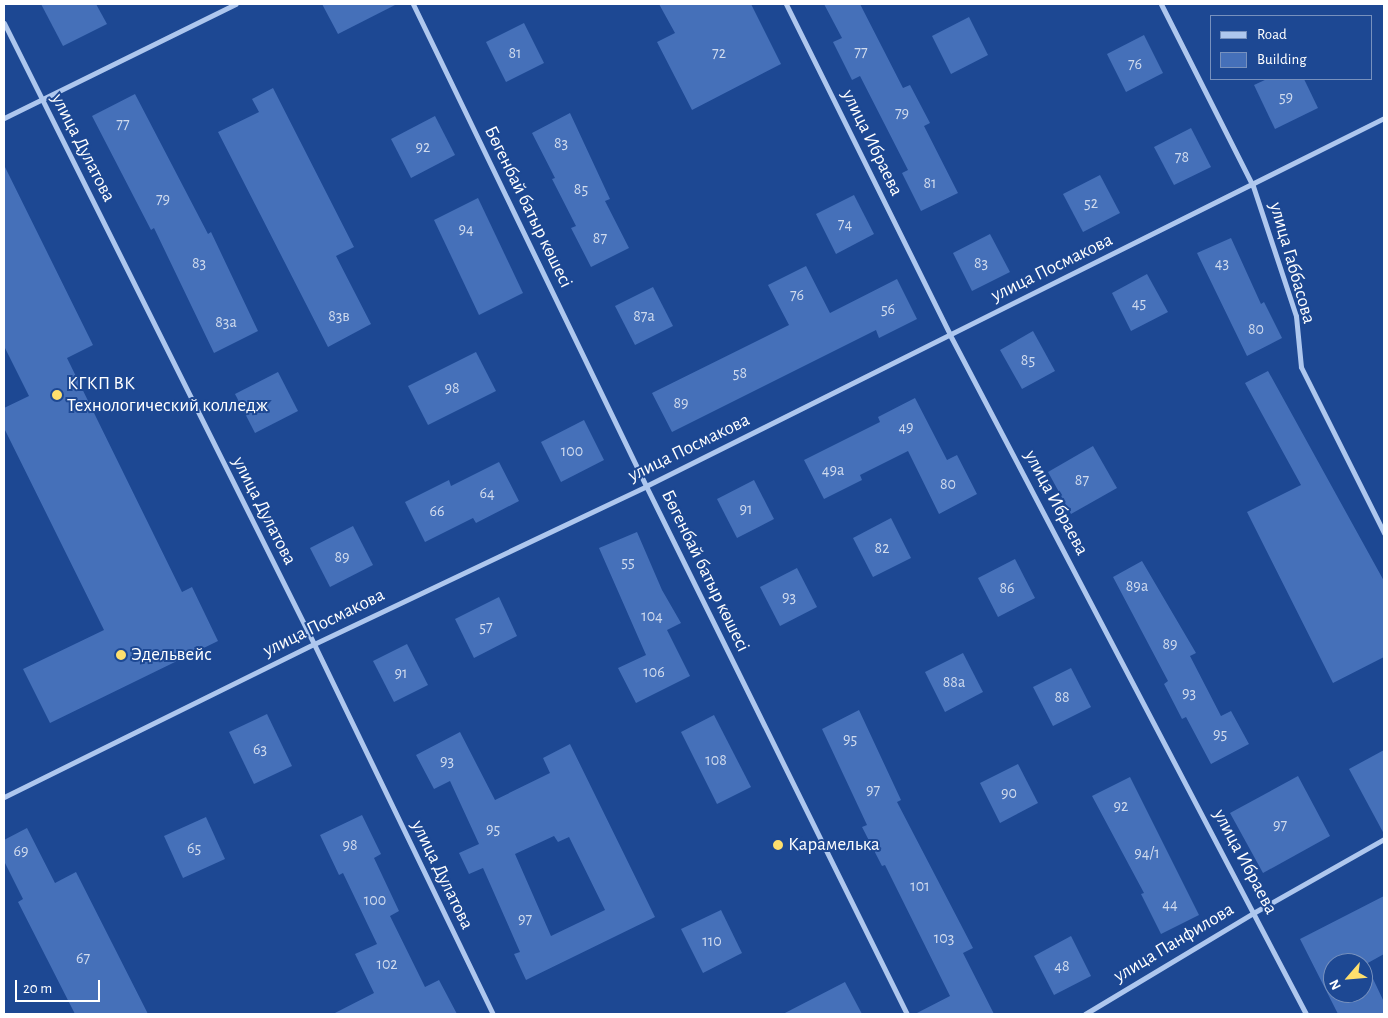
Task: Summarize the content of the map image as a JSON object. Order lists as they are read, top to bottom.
{
  "streets": {
    "street": [
      "улица Ибраева",
      "улица Дулатова",
      "Бөгенбай батыр көшесі",
      "улица Габбасова",
      "улица Посмакова",
      "улица Панфилова"
    ]
  },
  "crossings": [
    ["улица Ибраева", "улица Посмакова"],
    ["улица Ибраева", "улица Панфилова"],
    ["улица Дулатова", "улица Посмакова"],
    ["Бөгенбай батыр көшесі", "улица Посмакова"],
    ["улица Габбасова", "улица Посмакова"]
  ],
  "places": ["КГКП ВК Технологический колледж", "Эдельвейс", "Карамелька"],
  "house_numbers": [
    "77",
    "81",
    "72",
    "76",
    "59",
    "79",
    "77",
    "83",
    "92",
    "78",
    "81",
    "85",
    "79",
    "52",
    "74",
    "94",
    "87",
    "83",
    "83",
    "43",
    "76",
    "45",
    "56",
    "83в",
    "87а",
    "83а",
    "80",
    "85",
    "58",
    "98",
    "89",
    "49",
    "100",
    "49а",
    "87",
    "80",
    "64",
    "91",
    "66",
    "82",
    "89",
    "55",
    "89а",
    "86",
    "93",
    "104",
    "57",
    "89",
    "106",
    "91",
    "88а",
    "93",
    "88",
    "95",
    "95",
    "63",
    "108",
    "93",
    "97",
    "90",
    "92",
    "97",
    "95",
    "98",
    "65",
    "69",
    "94/1",
    "101",
    "100",
    "44",
    "97",
    "103",
    "110",
    "67",
    "102",
    "48"
  ],
  "legend": ["Road", "Building"],
  "scale_bar": "20 m",
  "north": "bottom left"
}
